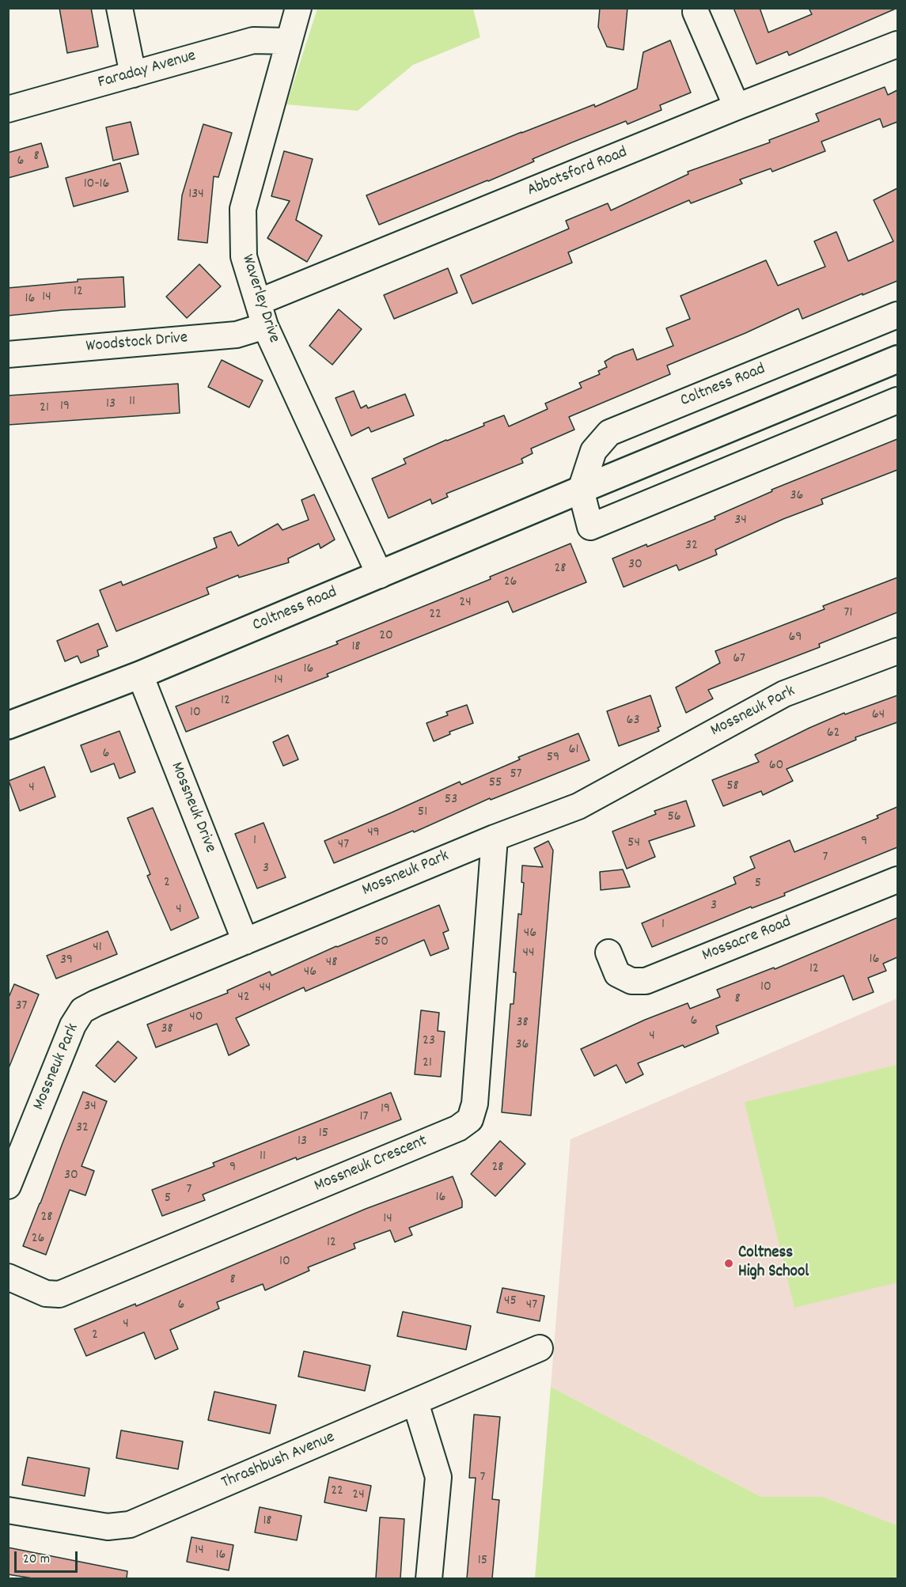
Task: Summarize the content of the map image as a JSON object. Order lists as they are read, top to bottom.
{
  "streets": {
    "street": [
      "Faraday Avenue",
      "Abbotsford Road",
      "Waverley Drive",
      "Woodstock Drive",
      "Coltness Road",
      "Mossneuk Park",
      "Mossneuk Drive",
      "Mossacre Road",
      "Mossneuk Crescent",
      "Thrashbush Avenue"
    ]
  },
  "crossings": [
    ["Faraday Avenue", "Waverley Drive"],
    ["Abbotsford Road", "Waverley Drive"],
    ["Waverley Drive", "Woodstock Drive"],
    ["Waverley Drive", "Coltness Road"],
    ["Coltness Road", "Mossneuk Drive"],
    ["Mossneuk Park", "Mossneuk Drive"],
    ["Mossneuk Park", "Mossneuk Crescent"]
  ],
  "places": ["Coltness High School"],
  "house_numbers": [
    "8",
    "6",
    "10-16",
    "134",
    "12",
    "14",
    "16",
    "11",
    "13",
    "19",
    "21",
    "36",
    "34",
    "32",
    "30",
    "28",
    "26",
    "24",
    "71",
    "22",
    "20",
    "69",
    "18",
    "67",
    "16",
    "14",
    "12",
    "10",
    "64",
    "63",
    "62",
    "61",
    "6",
    "59",
    "60",
    "57",
    "55",
    "58",
    "4",
    "53",
    "51",
    "56",
    "49",
    "1",
    "9",
    "54",
    "47",
    "7",
    "3",
    "2",
    "5",
    "3",
    "4",
    "1",
    "46",
    "50",
    "41",
    "44",
    "16",
    "39",
    "48",
    "12",
    "46",
    "10",
    "44",
    "42",
    "8",
    "37",
    "40",
    "6",
    "38",
    "38",
    "4",
    "23",
    "36",
    "21",
    "34",
    "19",
    "17",
    "32",
    "15",
    "13",
    "11",
    "9",
    "28",
    "30",
    "7",
    "16",
    "5",
    "28",
    "14",
    "26",
    "12",
    "10",
    "8",
    "45",
    "6",
    "47",
    "4",
    "2",
    "7",
    "22",
    "24",
    "18",
    "14",
    "16",
    "15"
  ],
  "scale_bar": "20 m"
}
